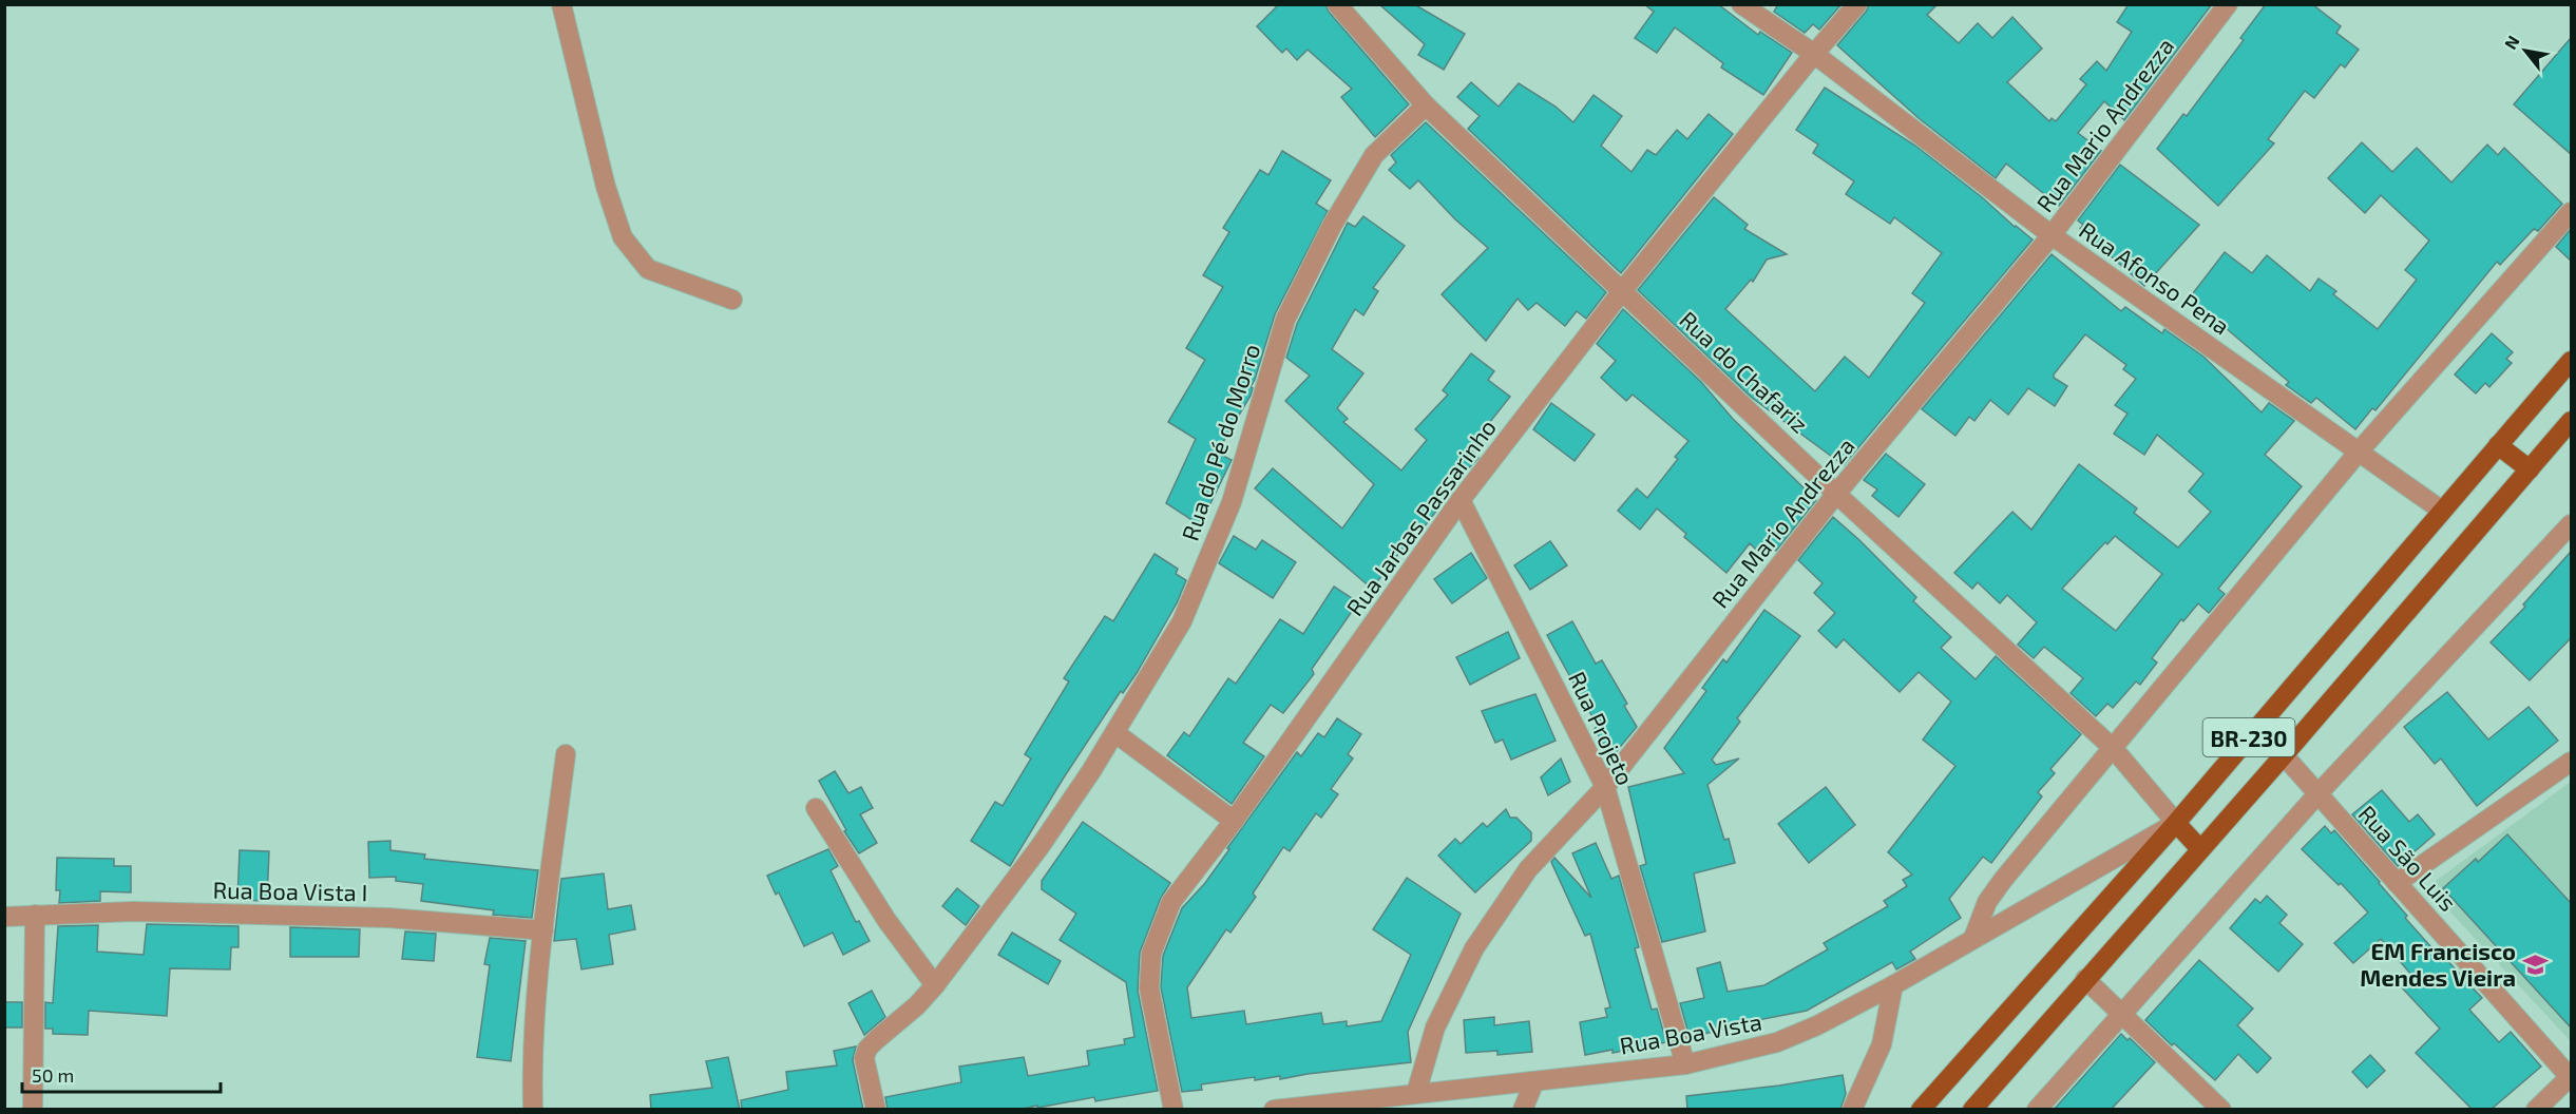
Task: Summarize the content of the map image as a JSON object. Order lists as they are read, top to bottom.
{
  "streets": {
    "main road": ["BR-230"],
    "street": [
      "Rua Mario Andrezza",
      "Rua Afonso Pena",
      "Rua do Chafariz",
      "Rua do Pé do Morro",
      "Rua Jarbas Passarinho",
      "Rua Projeto",
      "Rua São Luis",
      "Rua Boa Vista I",
      "Rua Boa Vista"
    ]
  },
  "crossings": [
    ["Rua Mario Andrezza", "Rua Afonso Pena"],
    ["Rua Mario Andrezza", "Rua do Chafariz"],
    ["Rua Mario Andrezza", "Rua Projeto"],
    ["Rua Mario Andrezza", "Rua Boa Vista"],
    ["Rua Afonso Pena", "Rua Jarbas Passarinho"],
    ["Rua Afonso Pena", "BR-230"],
    ["Rua do Chafariz", "Rua do Pé do Morro"],
    ["Rua do Chafariz", "Rua Jarbas Passarinho"],
    ["Rua do Chafariz", "BR-230"],
    ["Rua do Chafariz", "Rua Boa Vista"],
    ["Rua Jarbas Passarinho", "Rua Projeto"],
    ["Rua Projeto", "Rua Boa Vista"],
    ["BR-230", "Rua São Luis"],
    ["BR-230", "Rua Boa Vista"]
  ],
  "places": {
    "school or university": ["EM Francisco Mendes Vieira"]
  },
  "scale_bar": "50 m",
  "north": "top left"
}
